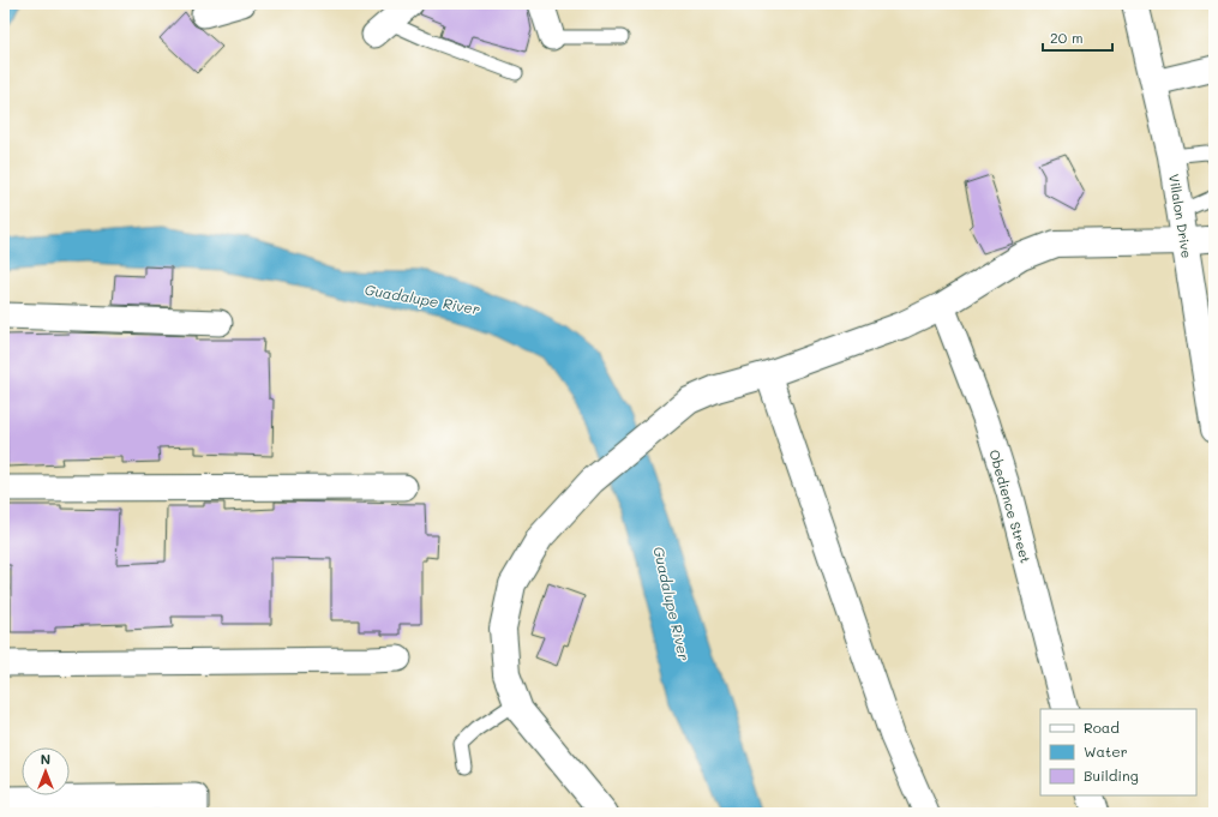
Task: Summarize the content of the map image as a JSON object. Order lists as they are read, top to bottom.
{
  "streets": {
    "street": ["Villalon Drive", "Obedience Street"]
  },
  "water": ["Guadalupe River"],
  "legend": ["Road", "Water", "Building"],
  "scale_bar": "20 m",
  "north": "top"
}
